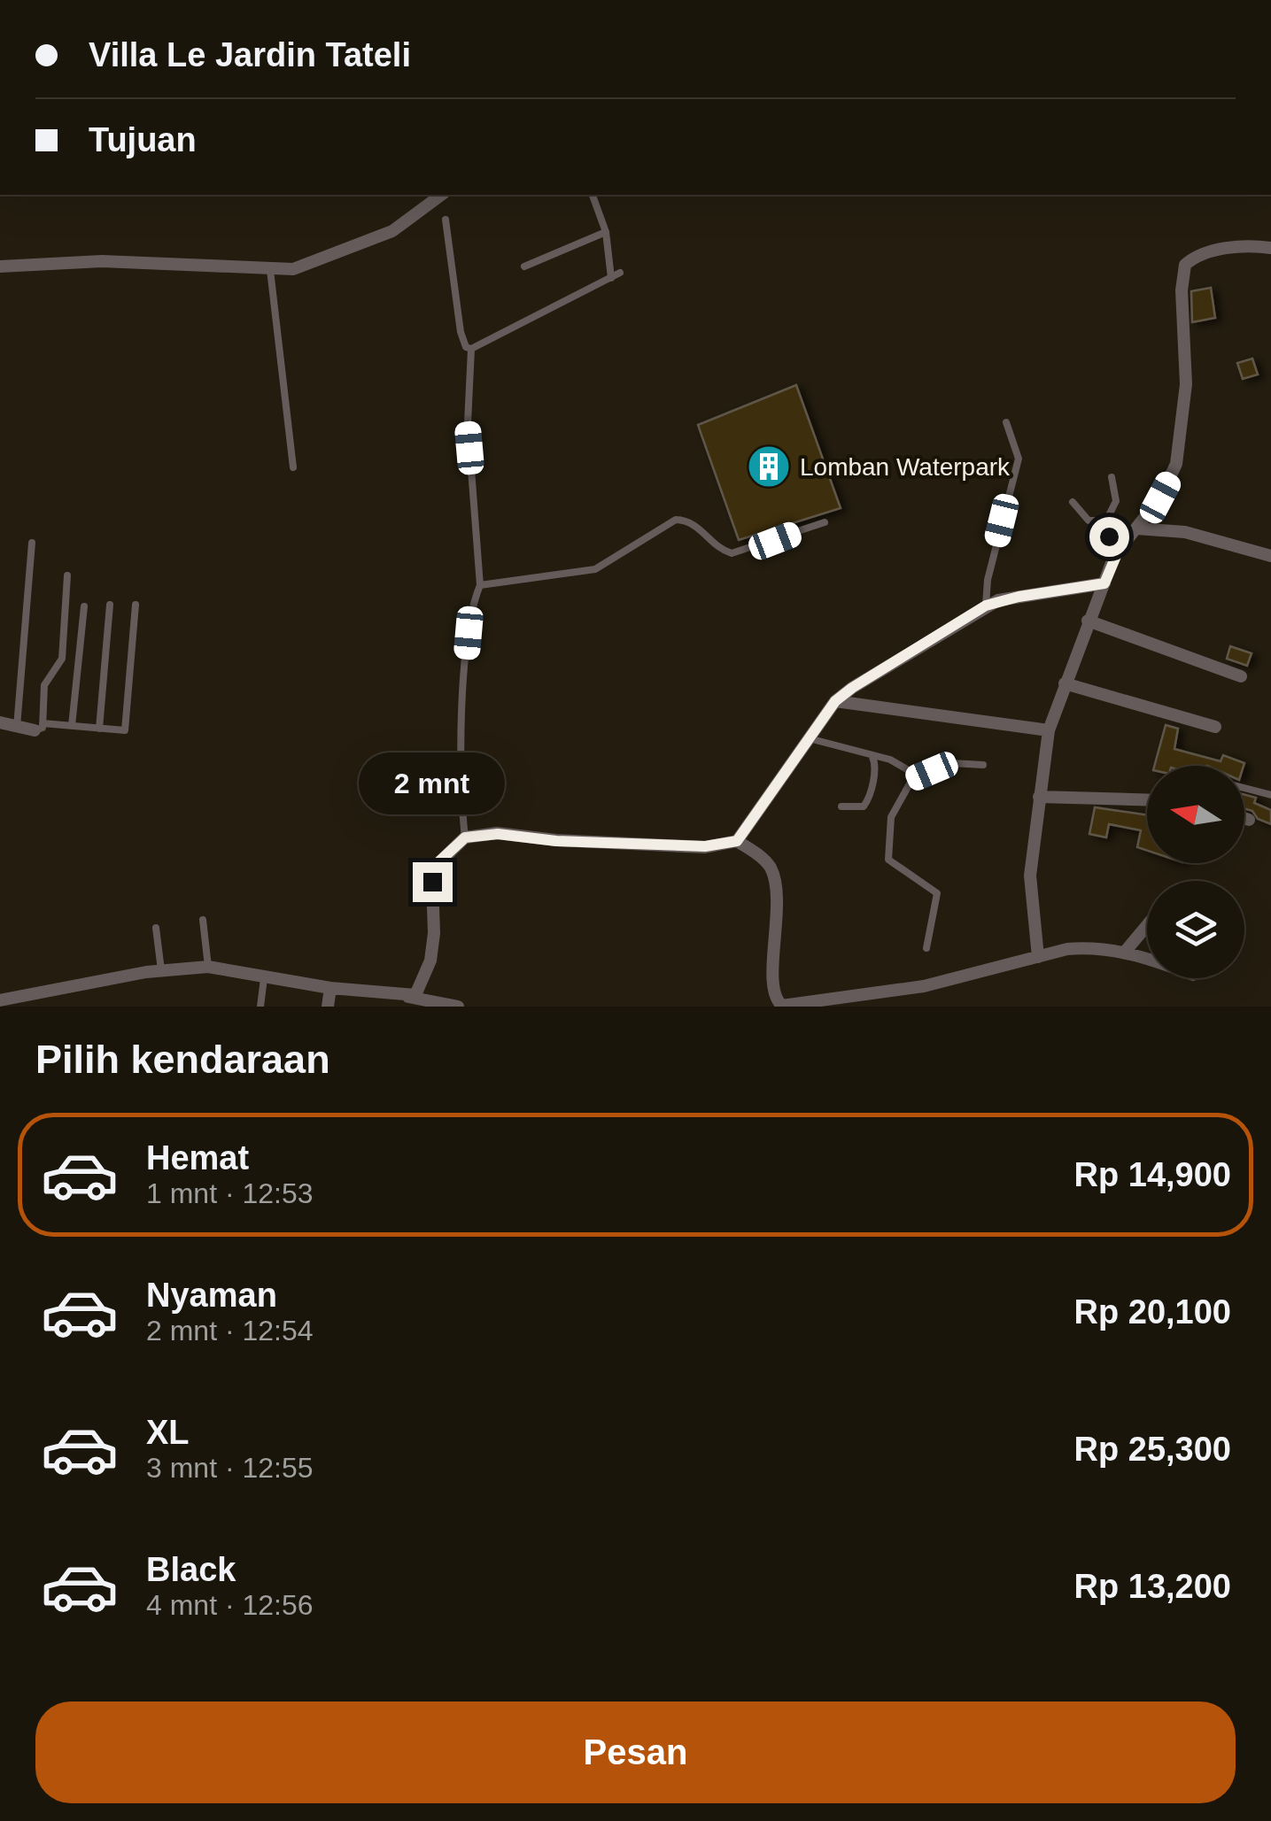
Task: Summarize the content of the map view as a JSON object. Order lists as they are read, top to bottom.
{
  "places": {
    "building": ["Lomban Waterpark"]
  },
  "north": "left",
  "page": {
    "banner": ["Villa Le Jardin Tateli", "Tujuan"],
    "bubble": "2 mnt",
    "heading": "Pilih kendaraan",
    "list": [
      {
        "name": "Hemat",
        "note": "1 mnt · 12:53",
        "value": "Rp 14,900"
      },
      {
        "name": "Nyaman",
        "note": "2 mnt · 12:54",
        "value": "Rp 20,100"
      },
      {
        "name": "XL",
        "note": "3 mnt · 12:55",
        "value": "Rp 25,300"
      },
      {
        "name": "Black",
        "note": "4 mnt · 12:56",
        "value": "Rp 13,200"
      }
    ],
    "buttons": "Pesan"
  }
}
